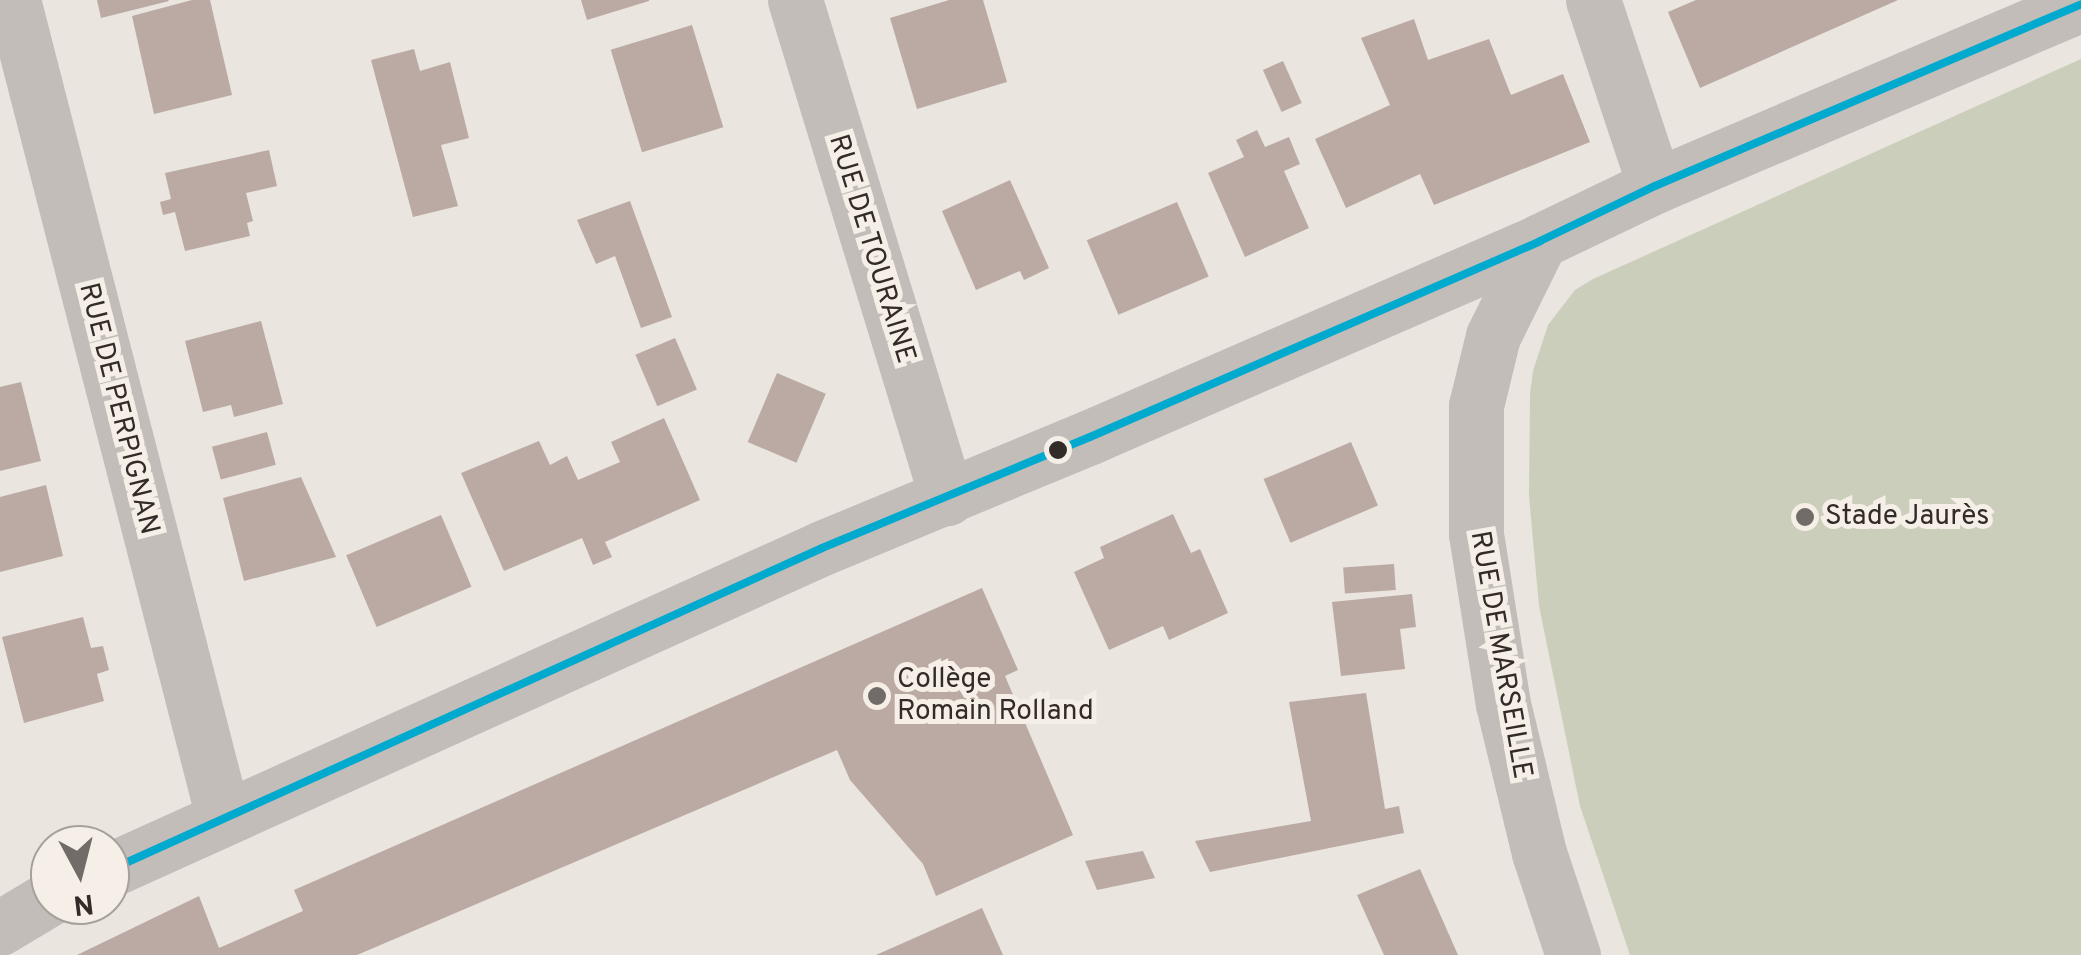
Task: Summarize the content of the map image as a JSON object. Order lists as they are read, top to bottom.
{
  "streets": {
    "street": ["RUE DE TOURAINE", "RUE DE PERPIGNAN", "RUE DE MARSEILLE"]
  },
  "places": ["Stade Jaurès", "Collège Romain Rolland"],
  "north": "bottom"
}
